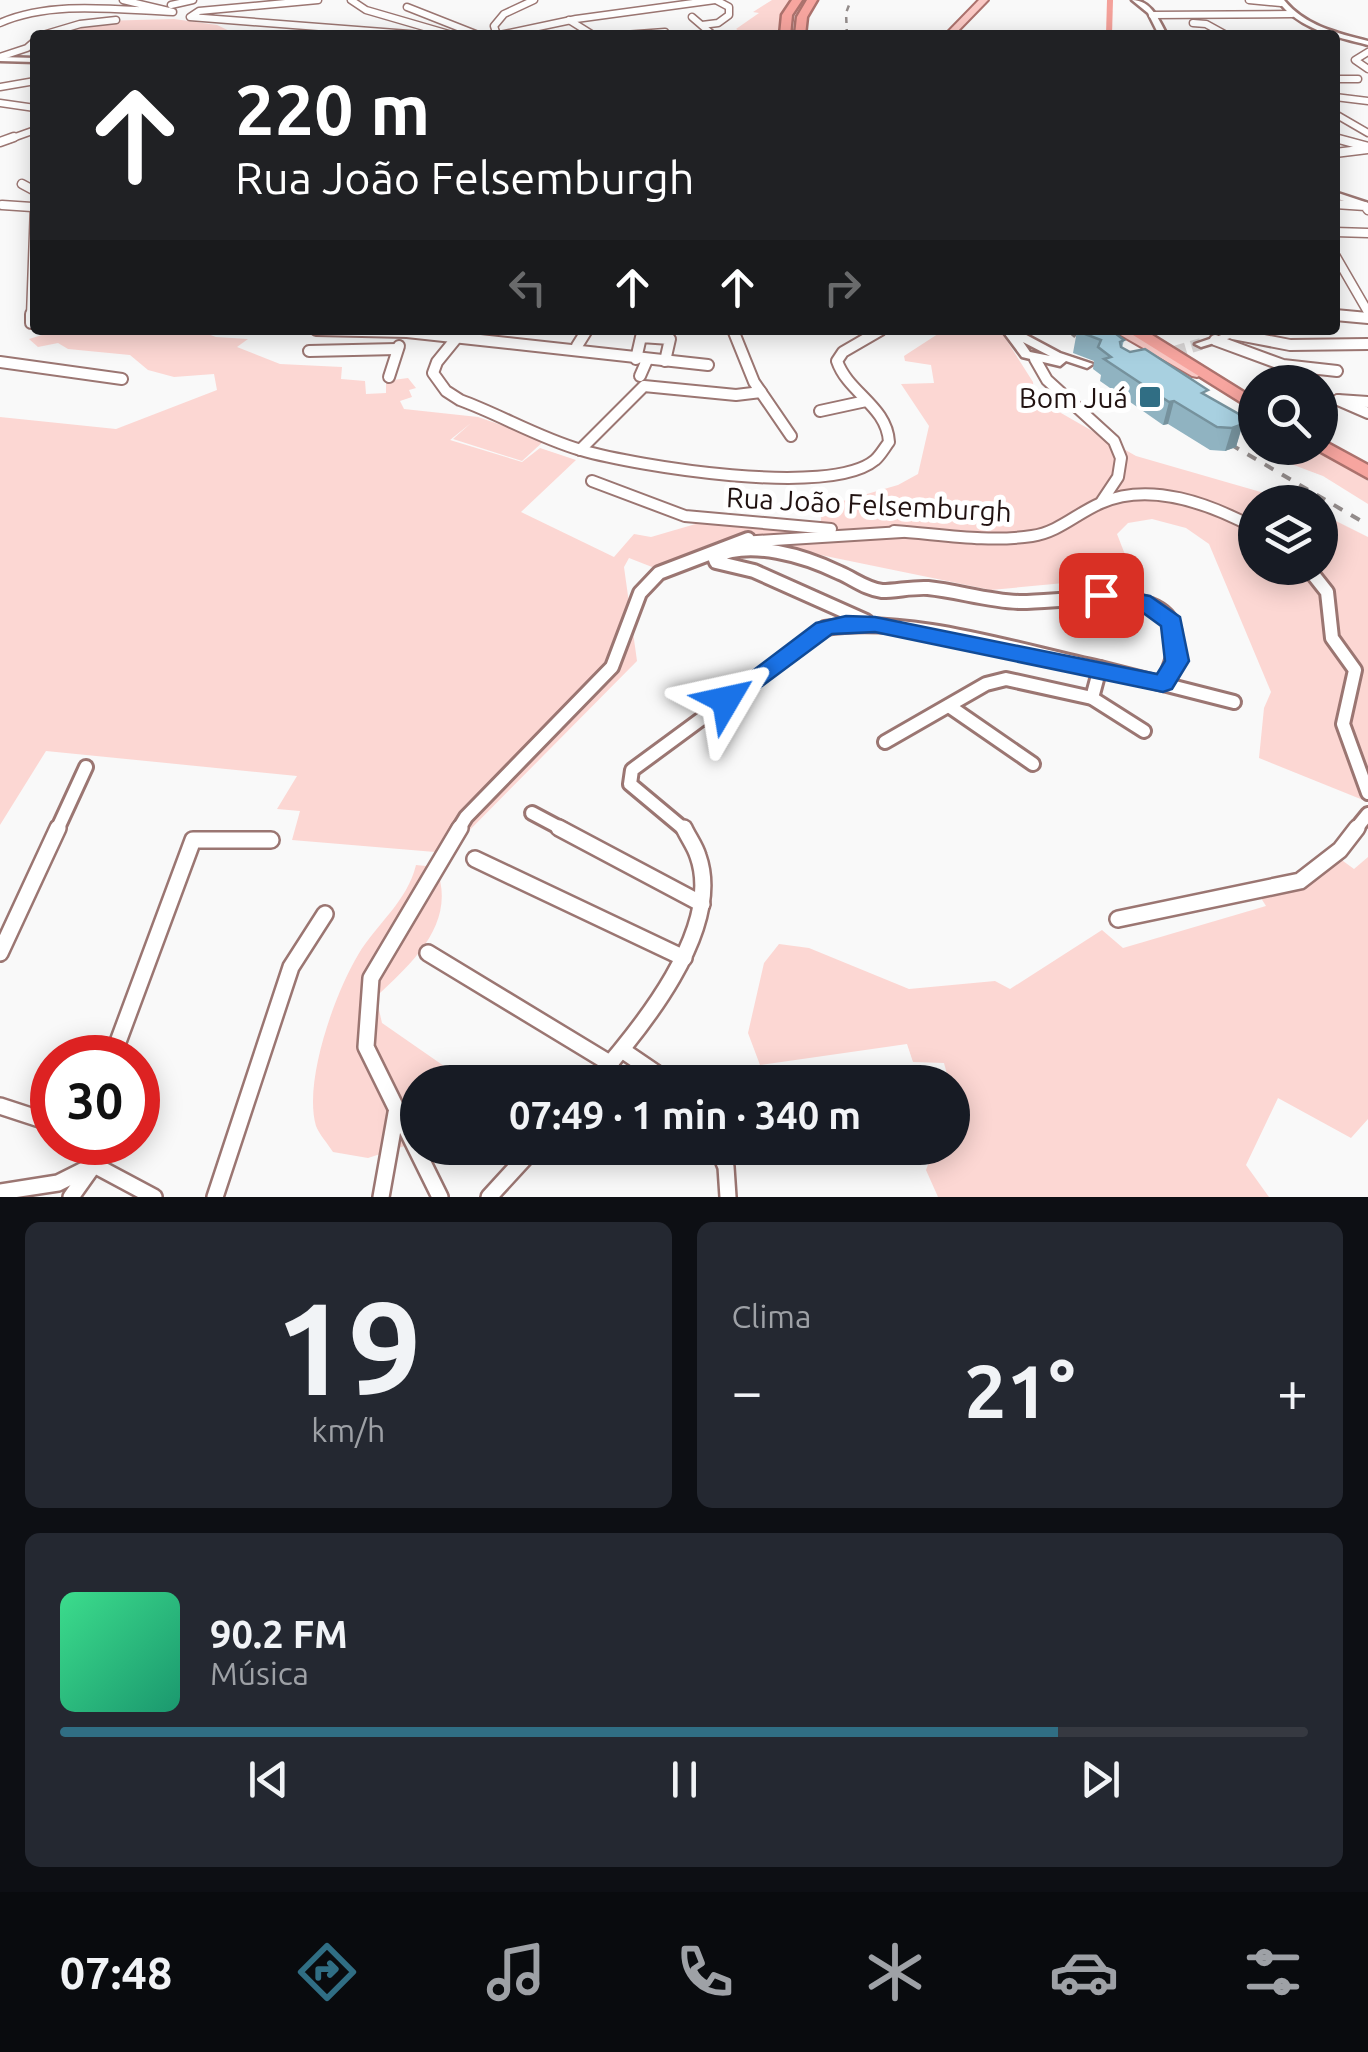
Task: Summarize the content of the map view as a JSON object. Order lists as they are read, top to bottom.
{
  "streets": {
    "street": ["Rua João Felsemburgh"]
  },
  "places": {
    "transit": ["Bom Juá"]
  },
  "page": {
    "turn": ["220 m", "Rua João Felsemburgh"],
    "limit": "30",
    "trip": "07:49 · 1 min · 340 m",
    "tile": [
      ["19", "km/h"],
      "Clima"
    ],
    "heat": ["−", "21°", "+"],
    "song": ["90.2 FM", "Música"],
    "tabs": "07:48"
  }
}
